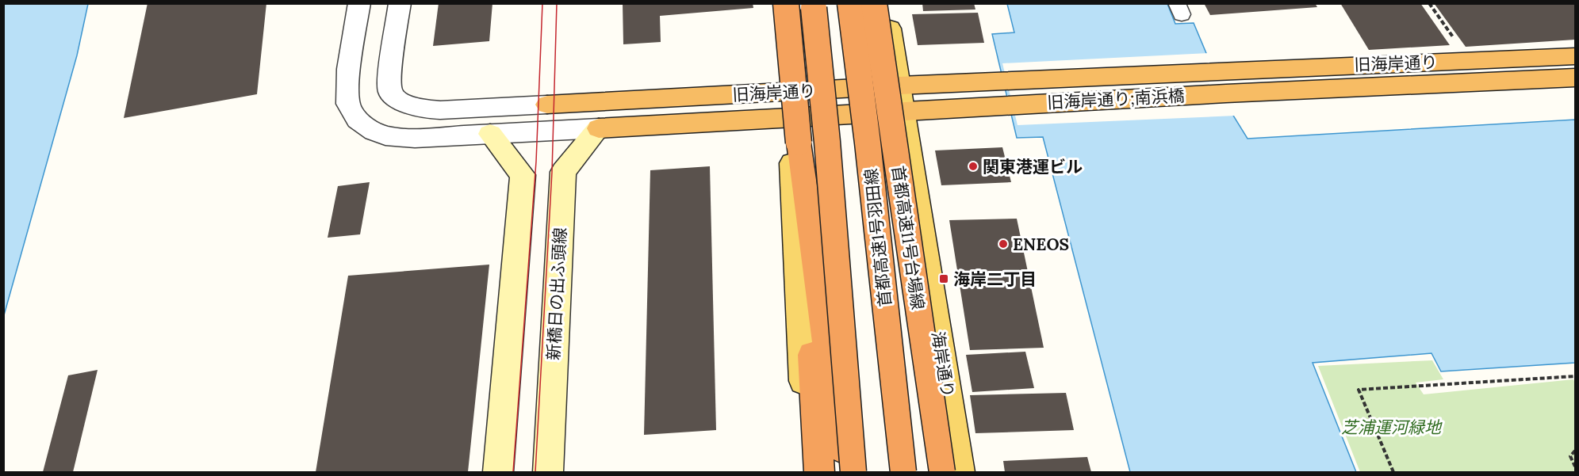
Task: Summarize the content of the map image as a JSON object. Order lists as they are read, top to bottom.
{
  "streets": {
    "highway": [
      "旧海岸通り",
      "旧海岸通り;南浜橋",
      "首都高速1号羽田線",
      "首都高速11号台場線"
    ],
    "main road": ["新橋日の出ふ頭線", "海岸通り"]
  },
  "crossings": [
    ["旧海岸通り", "旧海岸通り;南浜橋"],
    ["旧海岸通り", "新橋日の出ふ頭線"],
    ["旧海岸通り", "海岸通り"]
  ],
  "parks": ["芝浦運河緑地"],
  "places": {
    "other": ["関東港運ビル", "ENEOS"],
    "transit": ["海岸二丁目"]
  }
}
